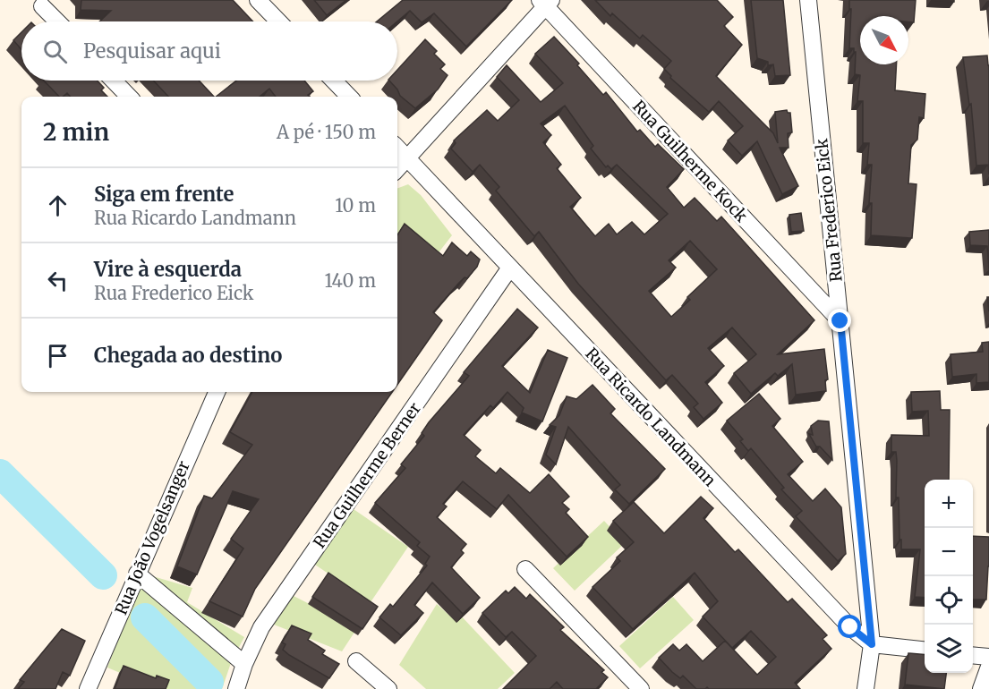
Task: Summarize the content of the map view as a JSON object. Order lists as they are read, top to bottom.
{
  "streets": {
    "street": [
      "Rua Guilherme Kock",
      "Rua Frederico Eick",
      "Rua Ricardo Landmann",
      "Rua Guilherme Berner",
      "Rua João Vogelsanger"
    ]
  },
  "crossings": [
    ["Rua Guilherme Kock", "Rua Frederico Eick"],
    ["Rua Frederico Eick", "Rua Ricardo Landmann"],
    ["Rua Ricardo Landmann", "Rua Guilherme Berner"]
  ],
  "north": "bottom right",
  "page": {
    "search": "Pesquisar aqui",
    "heading": ["2 min", "A pé · 150 m"],
    "list": [
      ["Siga em frente", "Rua Ricardo Landmann", "10 m"],
      ["Vire à esquerda", "Rua Frederico Eick", "140 m"],
      "Chegada ao destino"
    ],
    "map_buttons": ["+", "−"]
  }
}
